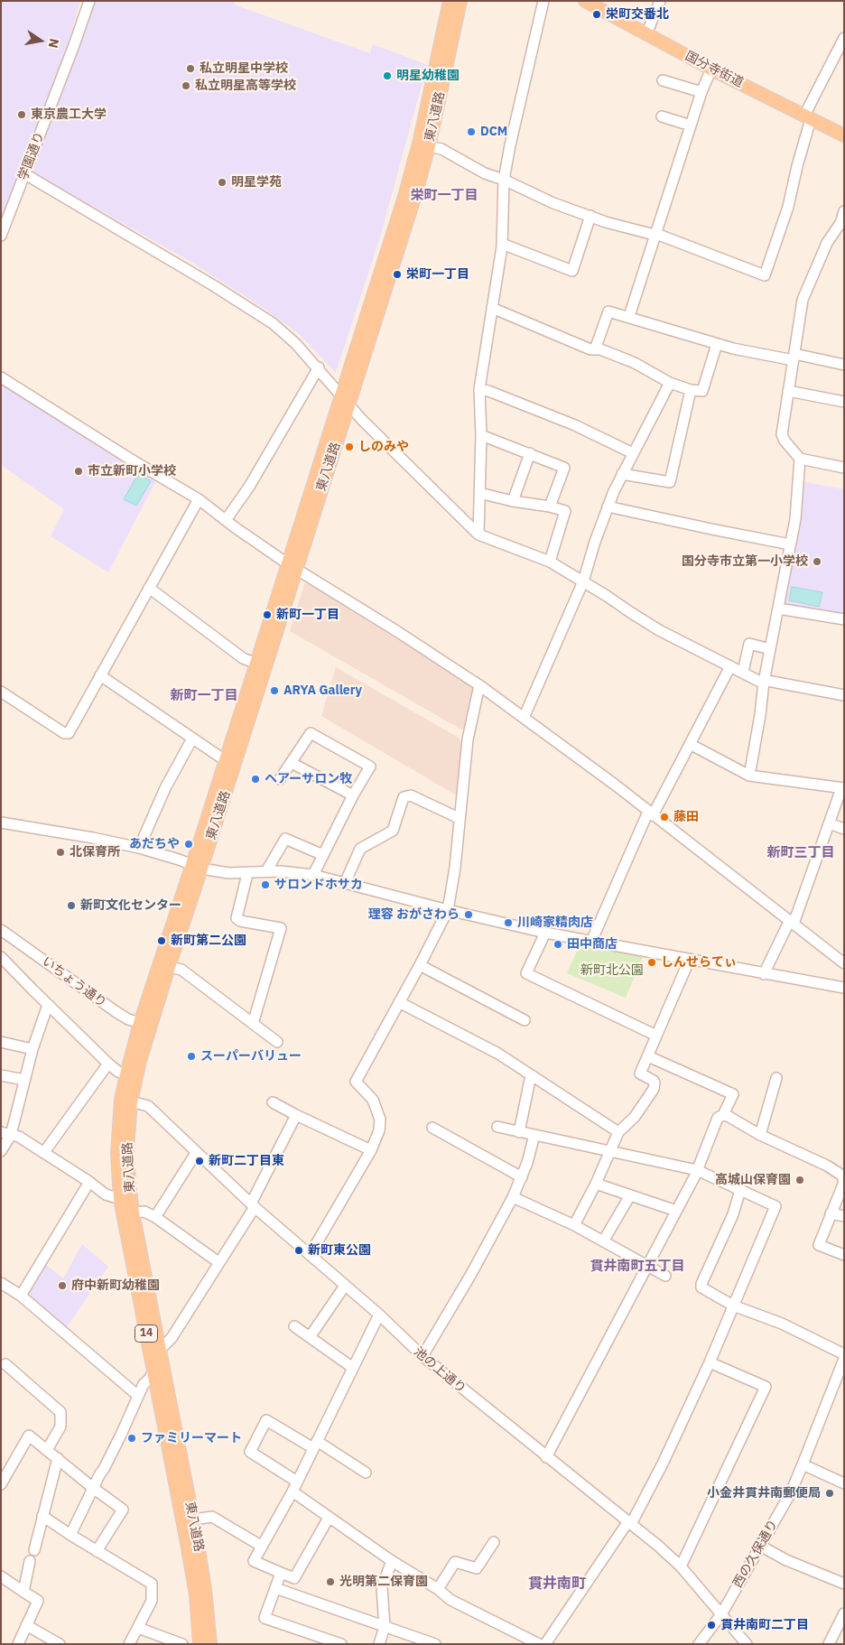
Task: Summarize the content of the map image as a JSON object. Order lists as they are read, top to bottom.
{
  "streets": {
    "main road": ["国分寺街道", "東八道路", "14"],
    "street": [
      "学園通り",
      "いちょう通り",
      "池の上通り",
      "西の久保通り"
    ]
  },
  "crossings": [
    ["東八道路", "いちょう通り"],
    ["東八道路", "池の上通り"],
    ["池の上通り", "西の久保通り"]
  ],
  "districts": [
    "栄町一丁目",
    "新町一丁目",
    "新町三丁目",
    "貫井南町五丁目",
    "貫井南町"
  ],
  "parks": ["新町北公園"],
  "places": [
    "栄町交番北",
    "私立明星中学校",
    "明星幼稚園",
    "私立明星高等学校",
    "東京農工大学",
    "DCM",
    "明星学苑",
    "栄町一丁目",
    "しのみや",
    "市立新町小学校",
    "国分寺市立第一小学校",
    "新町一丁目",
    "ARYA Gallery",
    "ヘアーサロン牧",
    "藤田",
    "あだちや",
    "北保育所",
    "サロンドホサカ",
    "新町文化センター",
    "理容 おがさわら",
    "川崎家精肉店",
    "新町第二公園",
    "田中商店",
    "しんせらてぃ",
    "スーパーバリュー",
    "新町二丁目東",
    "高城山保育園",
    "新町東公園",
    "府中新町幼稚園",
    "ファミリーマート",
    "小金井貫井南郵便局",
    "光明第二保育園",
    "貫井南町二丁目"
  ],
  "north": "right"
}
